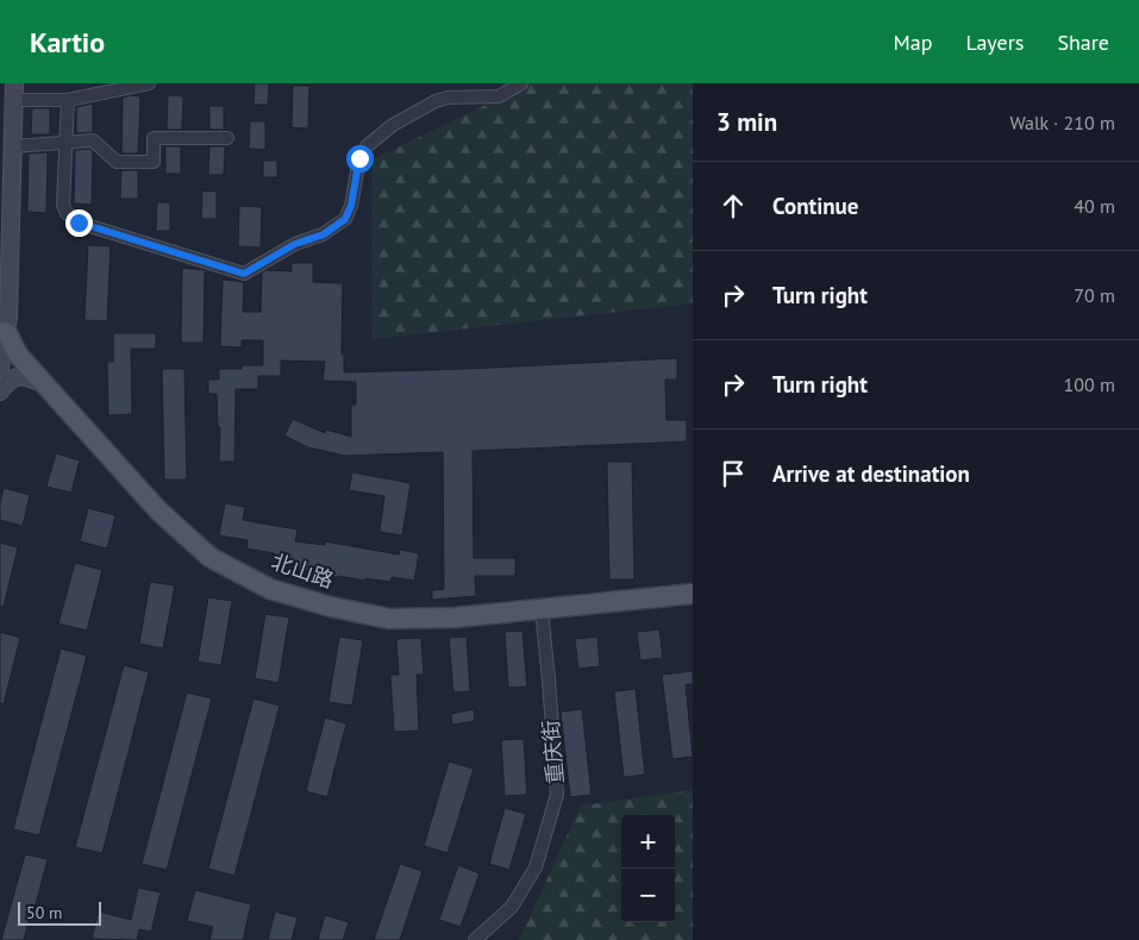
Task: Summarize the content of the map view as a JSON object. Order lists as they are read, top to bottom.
{
  "streets": {
    "main road": ["北山路"],
    "street": ["重庆街"]
  },
  "crossings": [
    ["北山路", "重庆街"]
  ],
  "scale_bar": "50 m",
  "page": {
    "header": "Kartio",
    "nav": ["Map", "Layers", "Share"],
    "heading": ["3 min", "Walk · 210 m"],
    "list": [
      ["Continue", "40 m"],
      ["Turn right", "70 m"],
      ["Turn right", "100 m"],
      "Arrive at destination"
    ],
    "map_buttons": ["+", "−"],
    "scale": "50 m"
  }
}
